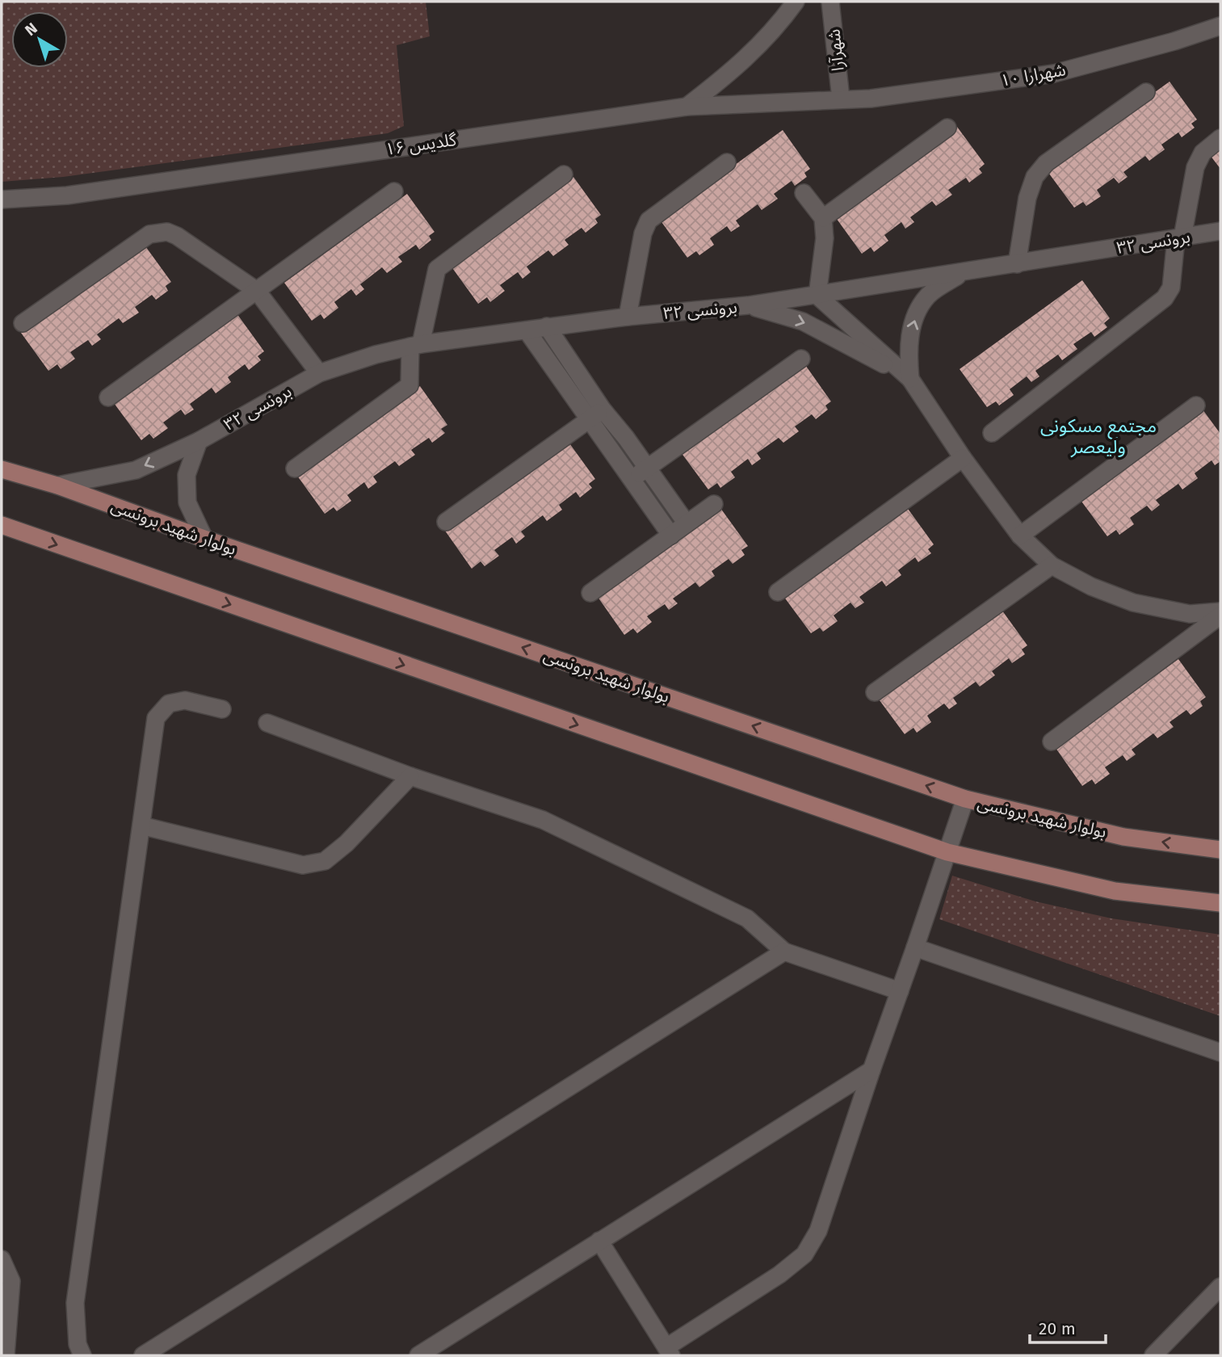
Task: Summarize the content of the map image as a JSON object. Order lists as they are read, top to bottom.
{
  "streets": {
    "main road": ["بولوار شهید برونسی"],
    "street": [
      "شهرآرا",
      "شهرارا ۱۰",
      "گلدیس ۱۶",
      "برونسی ۳۲"
    ]
  },
  "crossings": [
    ["شهرآرا", "شهرارا ۱۰"],
    ["شهرآرا", "گلدیس ۱۶"],
    ["شهرارا ۱۰", "گلدیس ۱۶"],
    ["برونسی ۳۲", "بولوار شهید برونسی"]
  ],
  "districts": ["مجتمع مسکونی ولیعصر"],
  "scale_bar": "20 m",
  "north": "top left"
}
